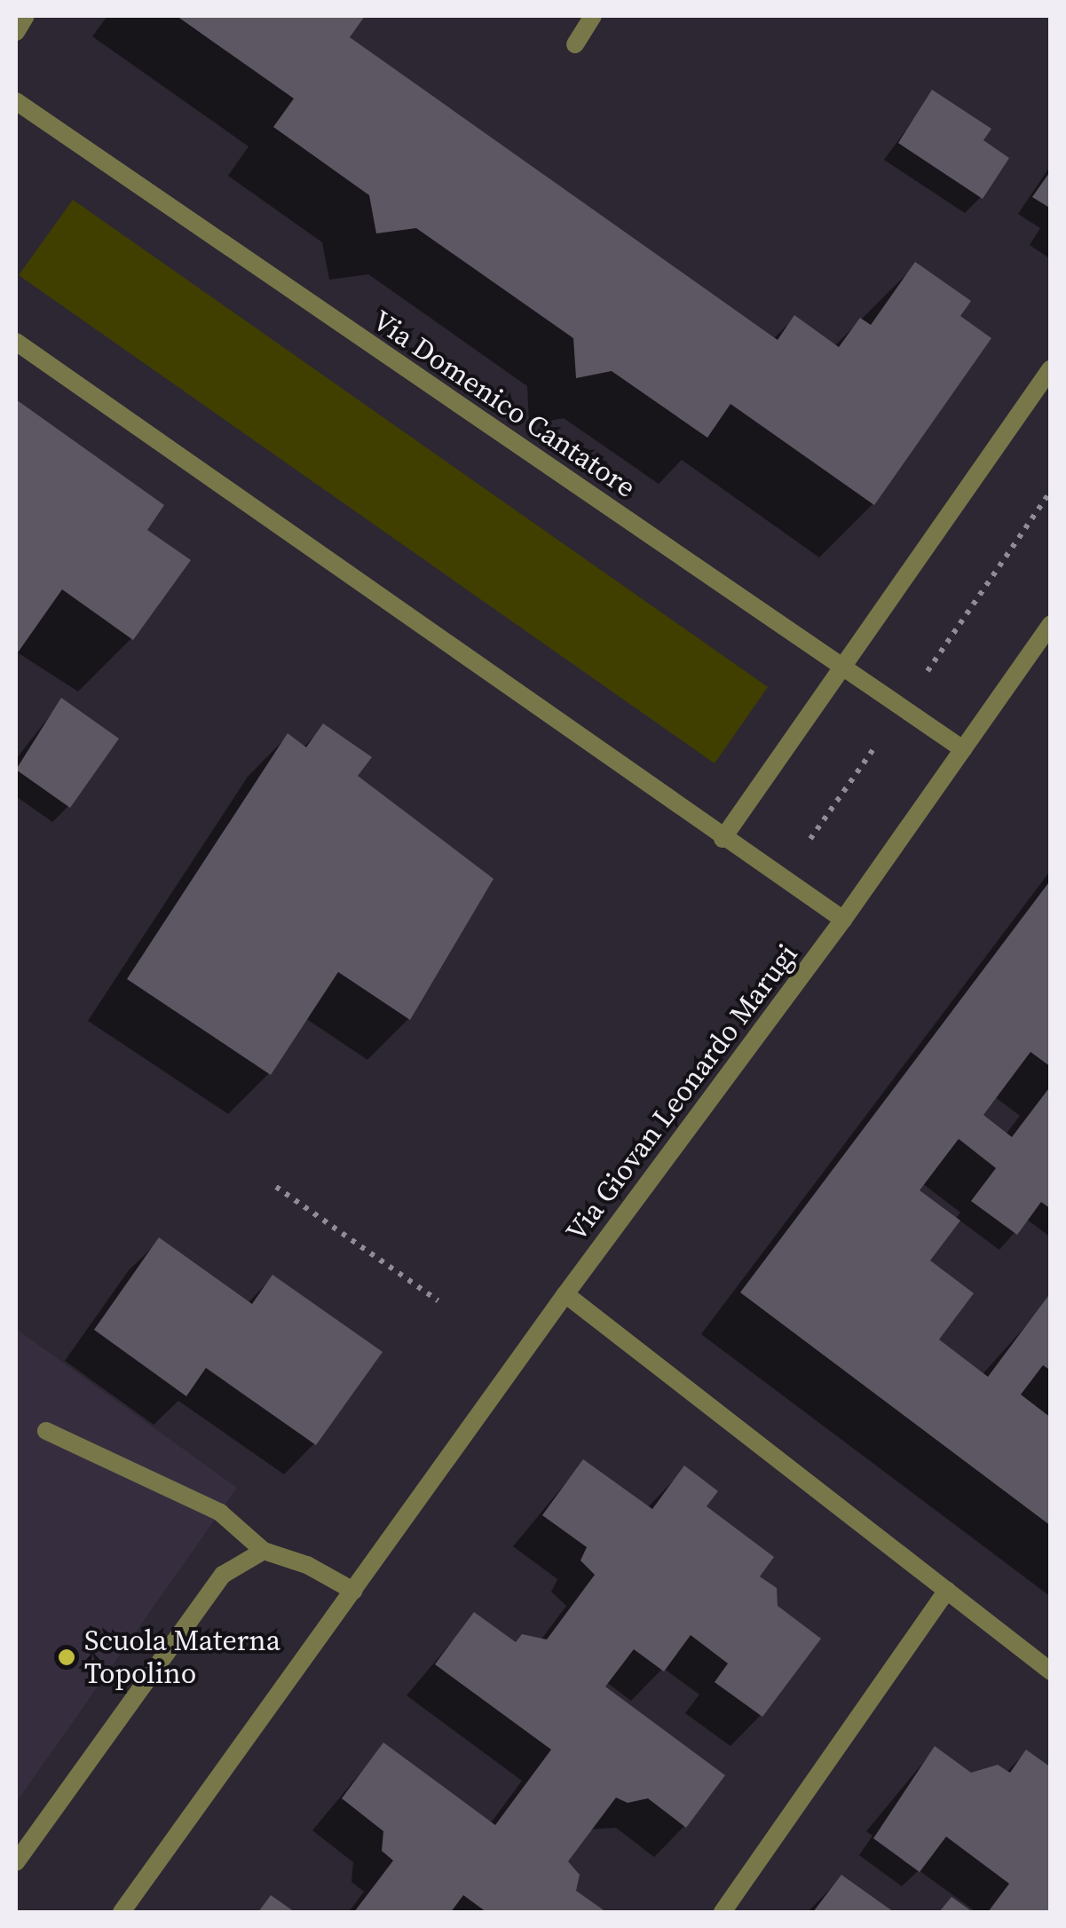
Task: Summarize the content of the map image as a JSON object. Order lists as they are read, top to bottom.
{
  "streets": {
    "street": ["Via Domenico Cantatore", "Via Giovan Leonardo Marugi"]
  },
  "crossings": [
    ["Via Domenico Cantatore", "Via Giovan Leonardo Marugi"]
  ],
  "places": ["Scuola Materna Topolino"]
}
